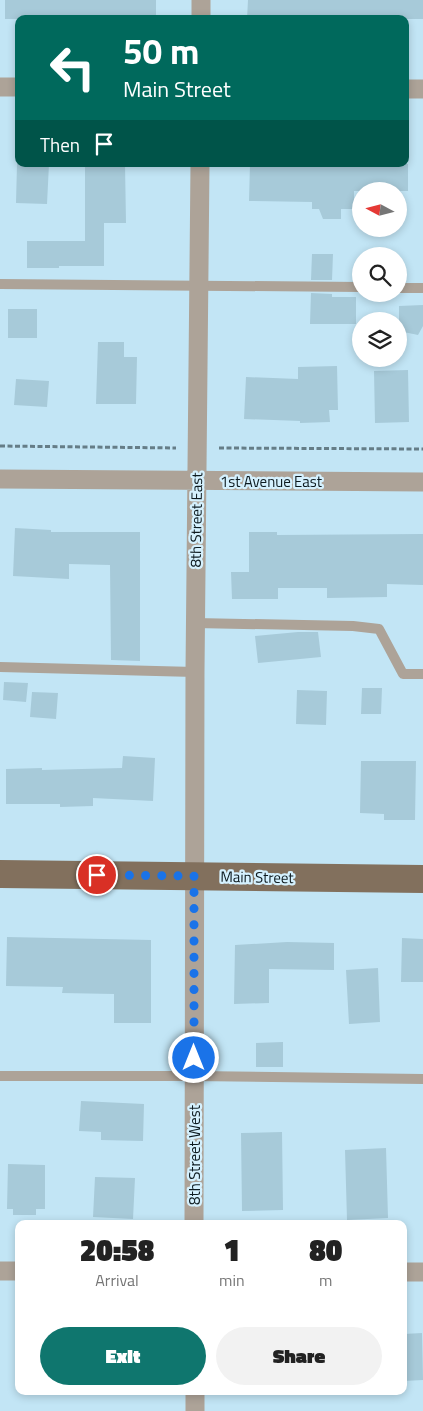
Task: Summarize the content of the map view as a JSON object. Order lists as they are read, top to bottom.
{
  "streets": {
    "main road": ["Main Street"],
    "street": ["1st Avenue East", "8th Street East", "8th Street West"]
  },
  "crossings": [
    ["1st Avenue East", "8th Street East"],
    ["8th Street East", "Main Street"],
    ["8th Street East", "8th Street West"],
    ["Main Street", "8th Street West"]
  ],
  "north": "left",
  "page": {
    "turn": ["50 m", "Main Street"],
    "then": "Then",
    "eta": [
      "20:58",
      "Arrival",
      "1",
      "min",
      "80",
      "m"
    ],
    "buttons": ["Exit", "Share"]
  }
}
